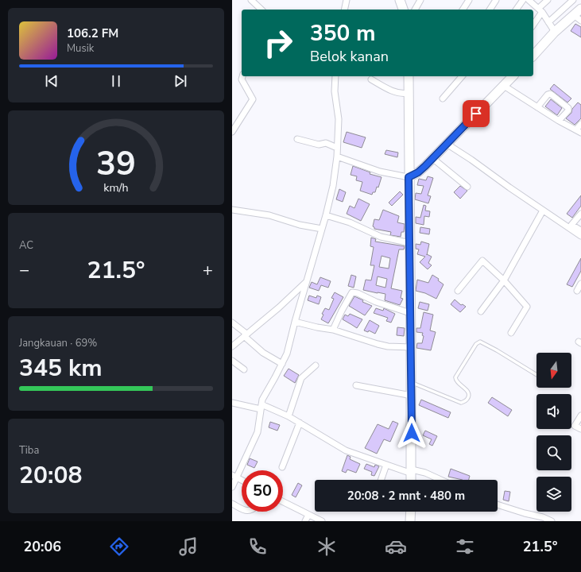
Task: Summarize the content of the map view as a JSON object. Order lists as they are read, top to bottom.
{
  "north": "bottom",
  "page": {
    "turn": ["350 m", "Belok kanan"],
    "song": ["106.2 FM", "Musik"],
    "tile": [
      "AC",
      ["Jangkauan · 69%", "345 km"],
      ["Tiba", "20:08"]
    ],
    "heat": ["−", "21.5°", "+"],
    "limit": "50",
    "trip": "20:08 · 2 mnt · 480 m",
    "tabs": ["20:06", "21.5°"],
    "gauge": ["39", "km/h"]
  }
}
